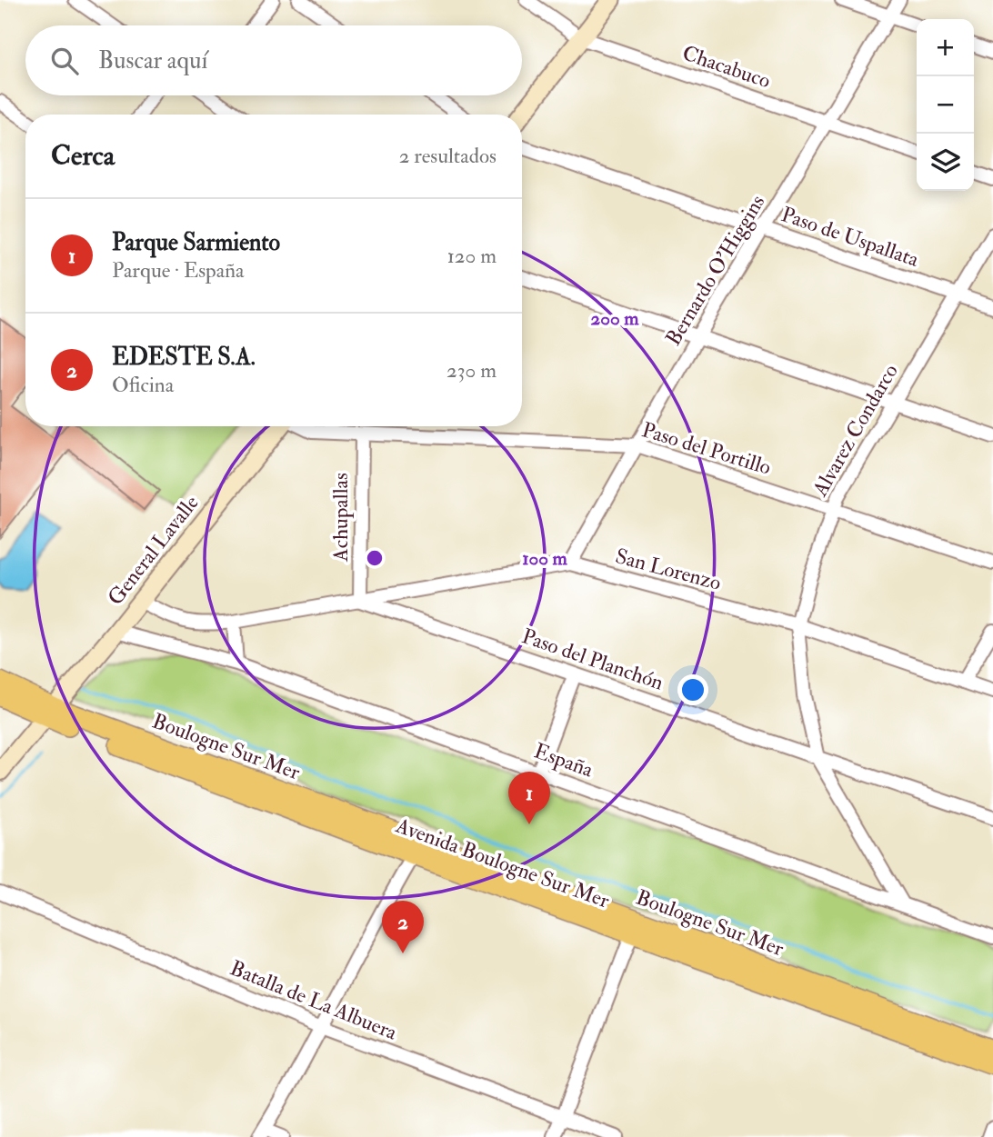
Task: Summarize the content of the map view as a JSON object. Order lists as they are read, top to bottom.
{
  "streets": {
    "main road": ["General Lavalle", "Boulogne Sur Mer", "Avenida Boulogne Sur Mer"],
    "street": [
      "Chacabuco",
      "Paso de Uspallata",
      "Bernardo O'Higgins",
      "Alvarez Condarco",
      "Paso del Portillo",
      "Achupallas",
      "San Lorenzo",
      "Paso del Planchón",
      "España",
      "Batalla de La Albuera"
    ]
  },
  "crossings": [
    ["Chacabuco", "Bernardo O'Higgins"],
    ["Paso de Uspallata", "Bernardo O'Higgins"],
    ["Paso de Uspallata", "Alvarez Condarco"],
    ["Bernardo O'Higgins", "Paso del Portillo"],
    ["Bernardo O'Higgins", "San Lorenzo"],
    ["Alvarez Condarco", "Paso del Portillo"],
    ["Alvarez Condarco", "San Lorenzo"],
    ["Alvarez Condarco", "Paso del Planchón"],
    ["Alvarez Condarco", "España"],
    ["Paso del Portillo", "Achupallas"],
    ["Achupallas", "San Lorenzo"],
    ["Achupallas", "Paso del Planchón"],
    ["General Lavalle", "San Lorenzo"],
    ["General Lavalle", "Boulogne Sur Mer"],
    ["General Lavalle", "España"],
    ["San Lorenzo", "Paso del Planchón"],
    ["Boulogne Sur Mer", "Avenida Boulogne Sur Mer"]
  ],
  "page": {
    "map_buttons": ["+", "−"],
    "search": "Buscar aquí",
    "heading": ["Cerca", "2 resultados"],
    "list": [
      {
        "mark": "1",
        "name": "Parque Sarmiento",
        "note": "Parque · España",
        "value": "120 m"
      },
      {
        "mark": "2",
        "name": "EDESTE S.A.",
        "note": "Oficina",
        "value": "230 m"
      }
    ],
    "pins": ["1", "2"]
  },
  "rings": ["200 m", "100 m"]
}
